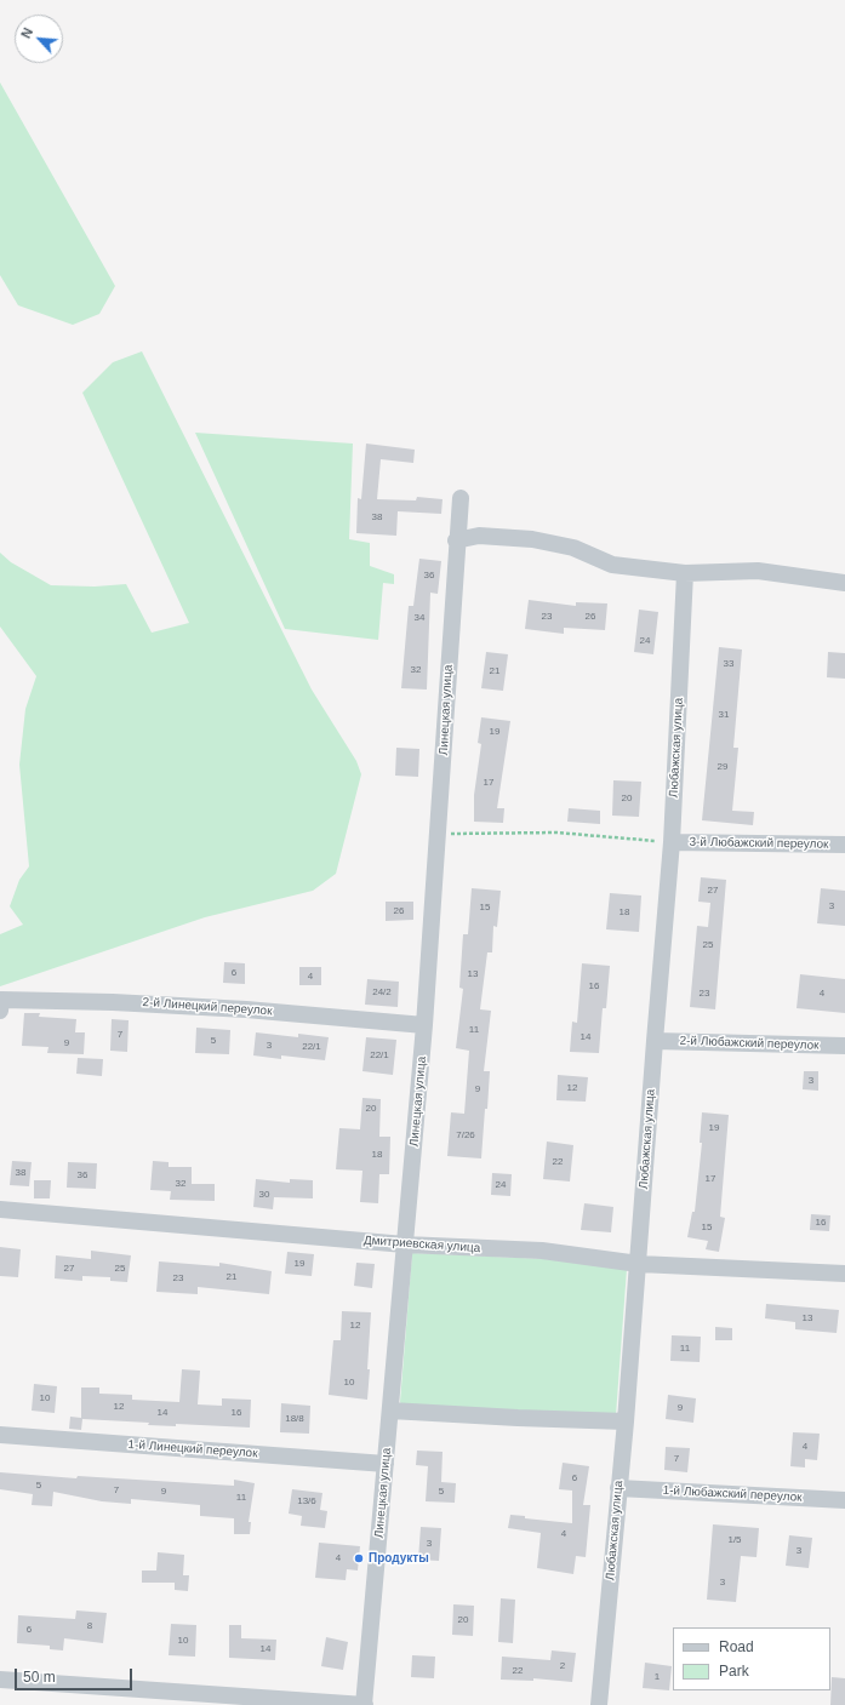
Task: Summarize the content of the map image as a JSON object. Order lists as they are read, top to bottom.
{
  "streets": {
    "street": [
      "Линецкая улица",
      "Любажская улица",
      "3-й Любажский переулок",
      "2-й Линецкий переулок",
      "2-й Любажский переулок",
      "Дмитриевская улица",
      "1-й Линецкий переулок",
      "1-й Любажский переулок"
    ]
  },
  "crossings": [
    ["Линецкая улица", "2-й Линецкий переулок"],
    ["Линецкая улица", "Дмитриевская улица"],
    ["Линецкая улица", "1-й Линецкий переулок"],
    ["Любажская улица", "3-й Любажский переулок"],
    ["Любажская улица", "2-й Любажский переулок"],
    ["Любажская улица", "Дмитриевская улица"],
    ["Любажская улица", "1-й Любажский переулок"]
  ],
  "places": ["Продукты"],
  "house_numbers": [
    "38",
    "36",
    "23",
    "26",
    "34",
    "24",
    "33",
    "32",
    "21",
    "31",
    "19",
    "29",
    "17",
    "20",
    "27",
    "3",
    "15",
    "26",
    "18",
    "25",
    "6",
    "13",
    "4",
    "16",
    "24/2",
    "23",
    "4",
    "11",
    "7",
    "14",
    "5",
    "9",
    "3",
    "22/1",
    "22/1",
    "3",
    "12",
    "9",
    "20",
    "19",
    "7/26",
    "18",
    "22",
    "38",
    "36",
    "17",
    "32",
    "24",
    "30",
    "16",
    "15",
    "19",
    "27",
    "25",
    "21",
    "23",
    "13",
    "12",
    "11",
    "10",
    "10",
    "12",
    "9",
    "14",
    "16",
    "18/8",
    "4",
    "7",
    "6",
    "5",
    "7",
    "9",
    "5",
    "11",
    "13/6",
    "4",
    "1/5",
    "3",
    "3",
    "4",
    "3",
    "20",
    "8",
    "6",
    "10",
    "14",
    "2",
    "22",
    "1"
  ],
  "legend": ["Road", "Park"],
  "scale_bar": "50 m",
  "north": "top left"
}
